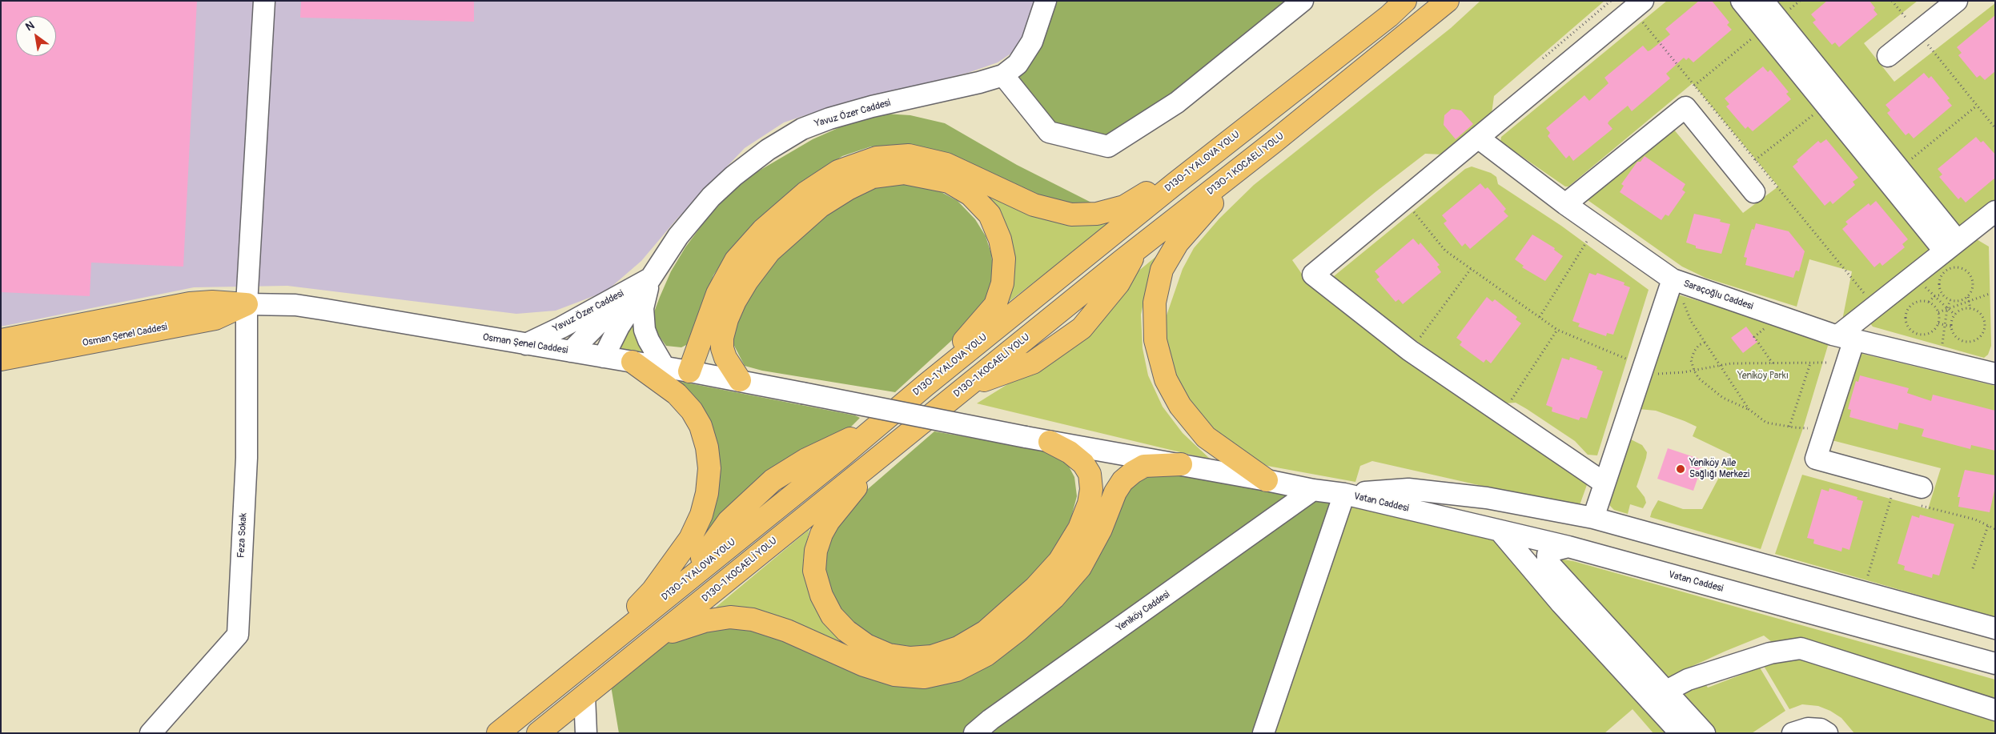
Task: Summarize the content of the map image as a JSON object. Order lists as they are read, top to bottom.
{
  "streets": {
    "main road": ["D130-1 YALOVA YOLU", "D130-1 KOCAELİ YOLU", "Osman Şenel Caddesi"],
    "street": [
      "Yavuz Özer Caddesi",
      "Saraçoğlu Caddesi",
      "Vatan Caddesi",
      "Feza Sokak",
      "Yeniköy Caddesi"
    ]
  },
  "crossings": [
    ["Yavuz Özer Caddesi", "Osman Şenel Caddesi"],
    ["Osman Şenel Caddesi", "Vatan Caddesi"],
    ["Osman Şenel Caddesi", "Feza Sokak"],
    ["Osman Şenel Caddesi", "Yeniköy Caddesi"]
  ],
  "parks": ["Yeniköy Parkı"],
  "places": ["Yeniköy Aile Sağlığı Merkezi"],
  "north": "top left"
}
